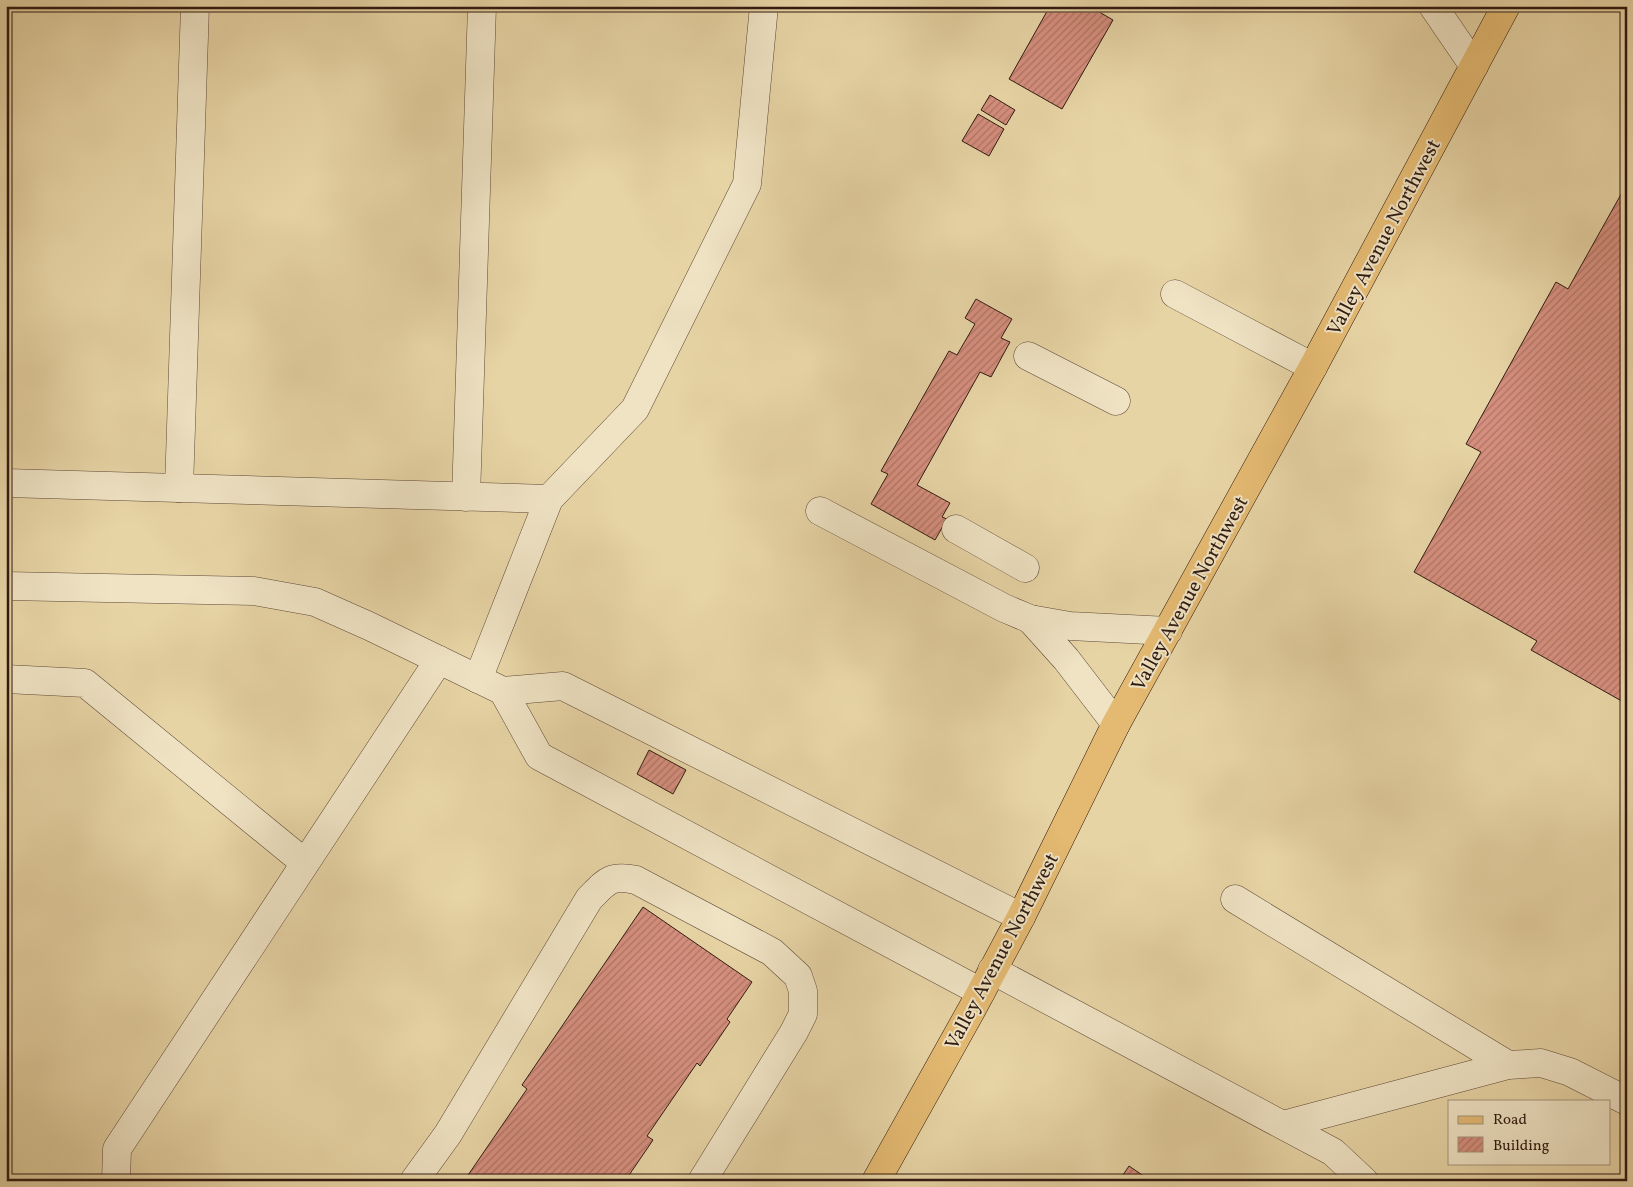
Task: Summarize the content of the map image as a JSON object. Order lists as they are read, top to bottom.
{
  "streets": {
    "main road": ["Valley Avenue Northwest"]
  },
  "legend": ["Road", "Building"]
}
